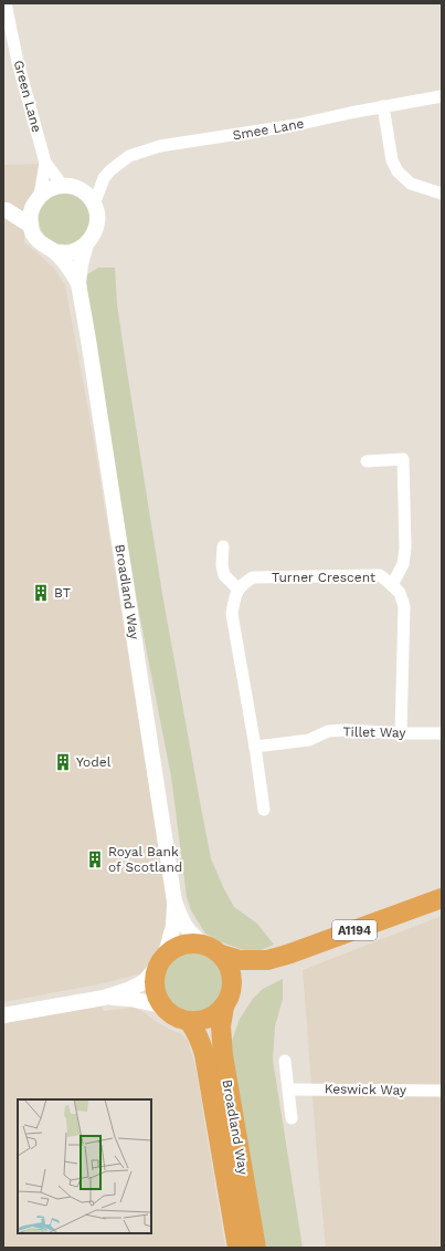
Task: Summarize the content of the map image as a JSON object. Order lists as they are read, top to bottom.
{
  "streets": {
    "highway": ["Broadland Way", "A1194"],
    "street": [
      "Green Lane",
      "Smee Lane",
      "Turner Crescent",
      "Tillet Way",
      "Keswick Way"
    ]
  },
  "crossings": [
    ["Green Lane", "Smee Lane"],
    ["Green Lane", "Broadland Way"],
    ["Smee Lane", "Broadland Way"],
    ["Turner Crescent", "Tillet Way"],
    ["Broadland Way", "A1194"]
  ],
  "places": {
    "building": ["BT", "Yodel", "Royal Bank of Scotland"]
  }
}
